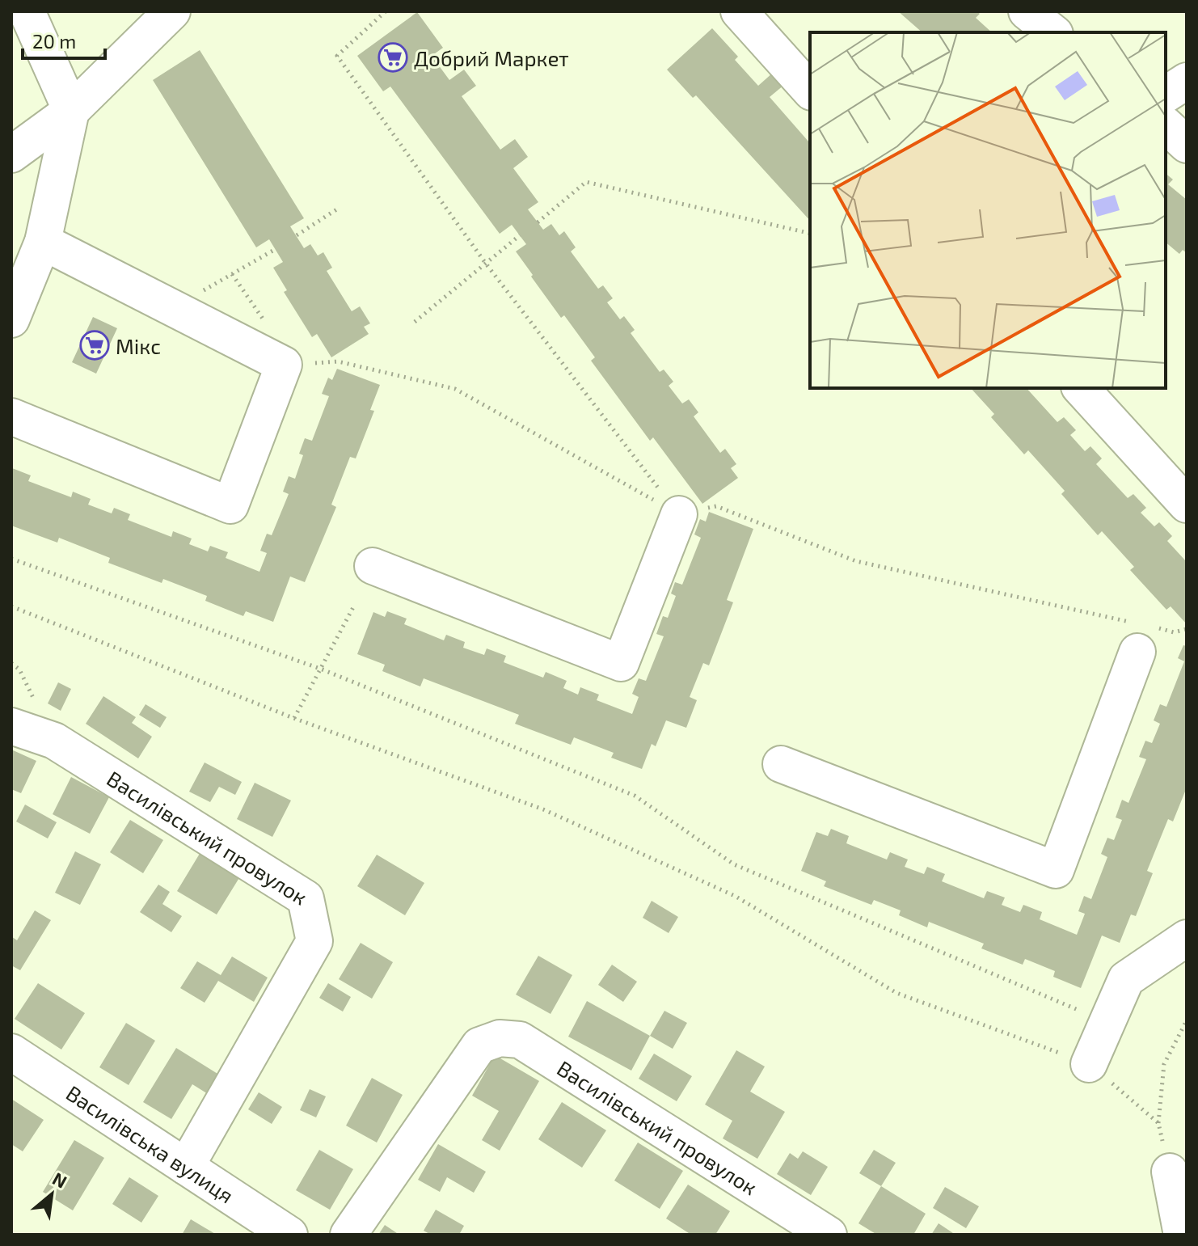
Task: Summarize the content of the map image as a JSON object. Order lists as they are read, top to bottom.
{
  "streets": {
    "street": ["Василівський провулок", "Василівська вулиця"]
  },
  "crossings": [
    ["Василівський провулок", "Василівська вулиця"]
  ],
  "places": {
    "supermarket": ["Добрий Маркет", "Мікс"]
  },
  "scale_bar": "20 m",
  "north": "top right"
}
